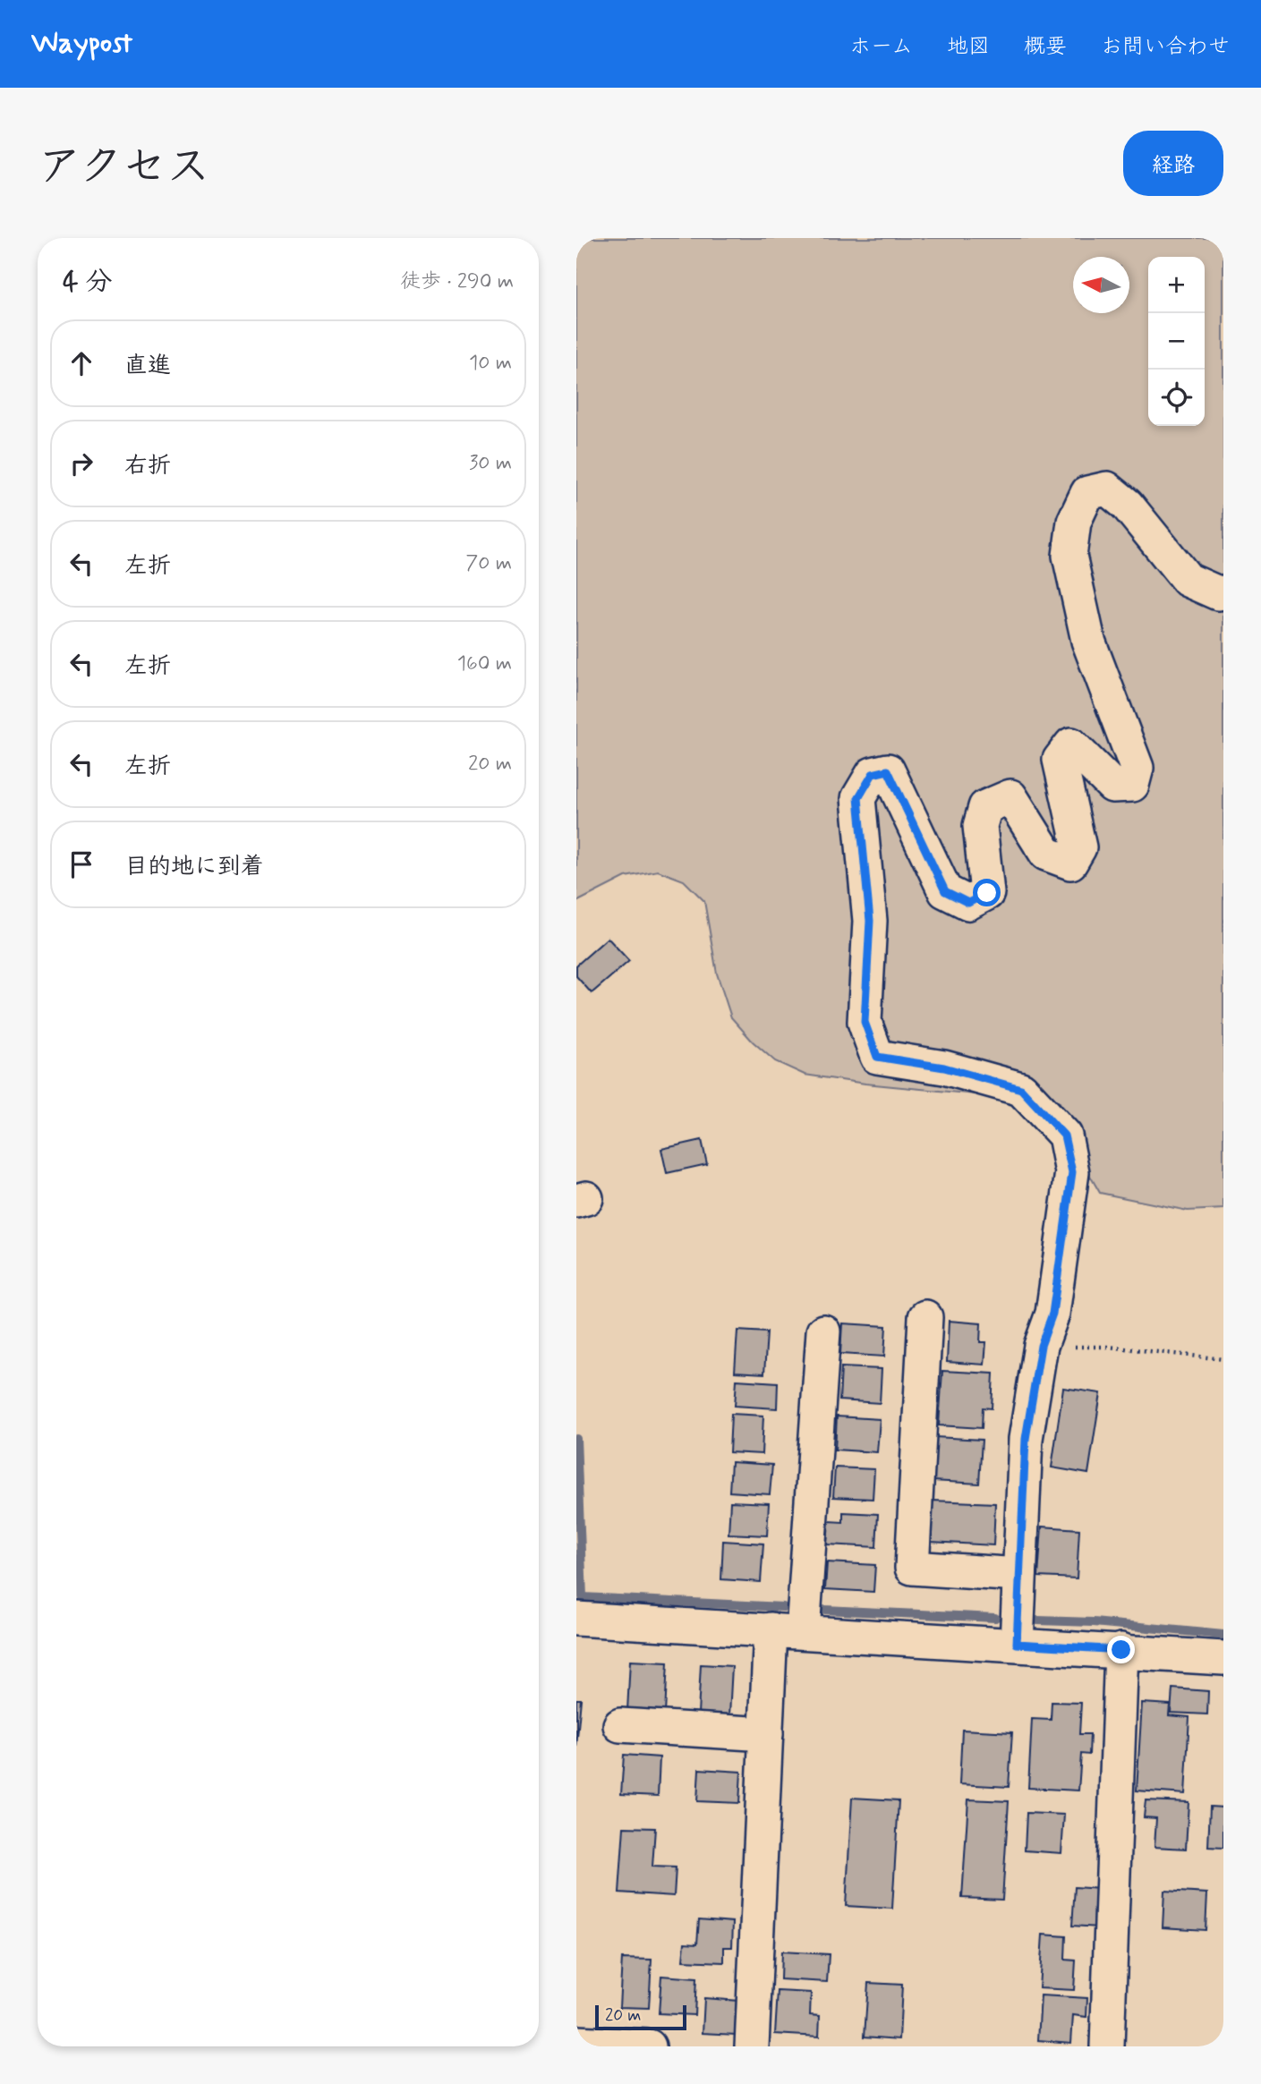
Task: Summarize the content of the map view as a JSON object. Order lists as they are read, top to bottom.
{
  "scale_bar": "20 m",
  "north": "left",
  "page": {
    "header": "Waypost",
    "nav": [
      "ホーム",
      "地図",
      "概要",
      "お問い合わせ"
    ],
    "title": "アクセス",
    "buttons": "経路",
    "heading": ["4 分", "徒歩 · 290 m"],
    "map_buttons": ["+", "−"],
    "list": [
      ["直進", "10 m"],
      ["右折", "30 m"],
      ["左折", "70 m"],
      ["左折", "160 m"],
      ["左折", "20 m"],
      "目的地に到着"
    ],
    "scale": "20 m"
  }
}
